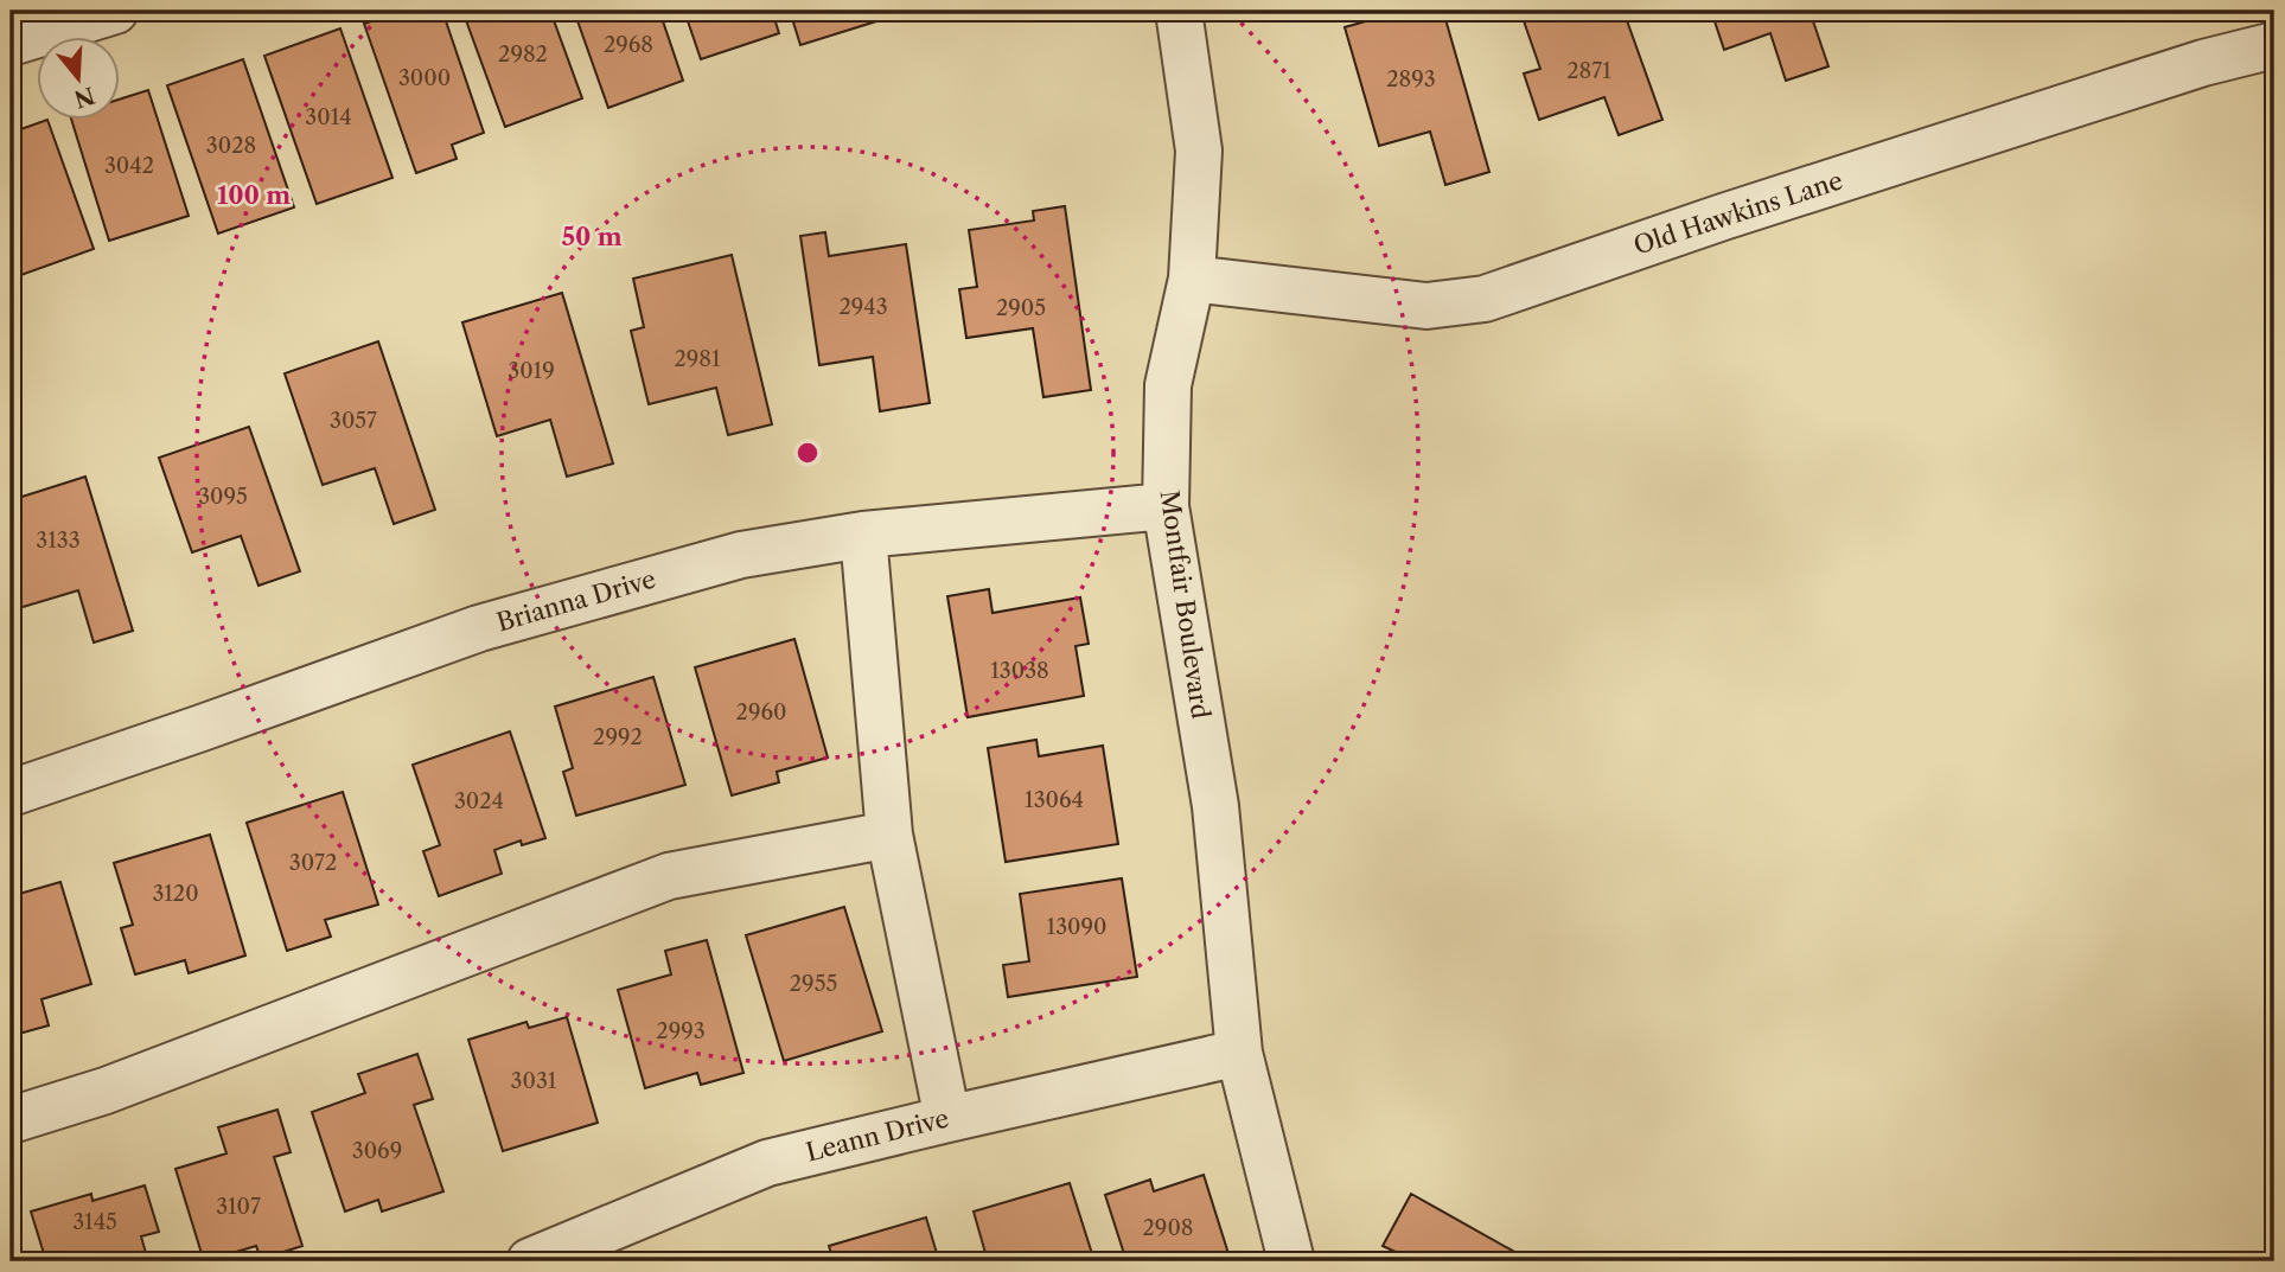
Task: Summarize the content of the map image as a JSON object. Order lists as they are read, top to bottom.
{
  "streets": {
    "street": [
      "Old Hawkins Lane",
      "Brianna Drive",
      "Montfair Boulevard",
      "Leann Drive"
    ]
  },
  "crossings": [
    ["Old Hawkins Lane", "Montfair Boulevard"],
    ["Brianna Drive", "Montfair Boulevard"],
    ["Montfair Boulevard", "Leann Drive"]
  ],
  "house_numbers": [
    "2968",
    "2982",
    "2871",
    "3000",
    "2893",
    "3014",
    "3028",
    "3042",
    "2943",
    "2905",
    "2981",
    "3019",
    "3057",
    "3095",
    "3133",
    "13038",
    "2960",
    "2992",
    "13064",
    "3024",
    "3072",
    "3120",
    "13090",
    "2955",
    "2993",
    "3031",
    "3069",
    "3107",
    "3145",
    "2908"
  ],
  "north": "bottom",
  "rings": ["100 m", "50 m"]
}
